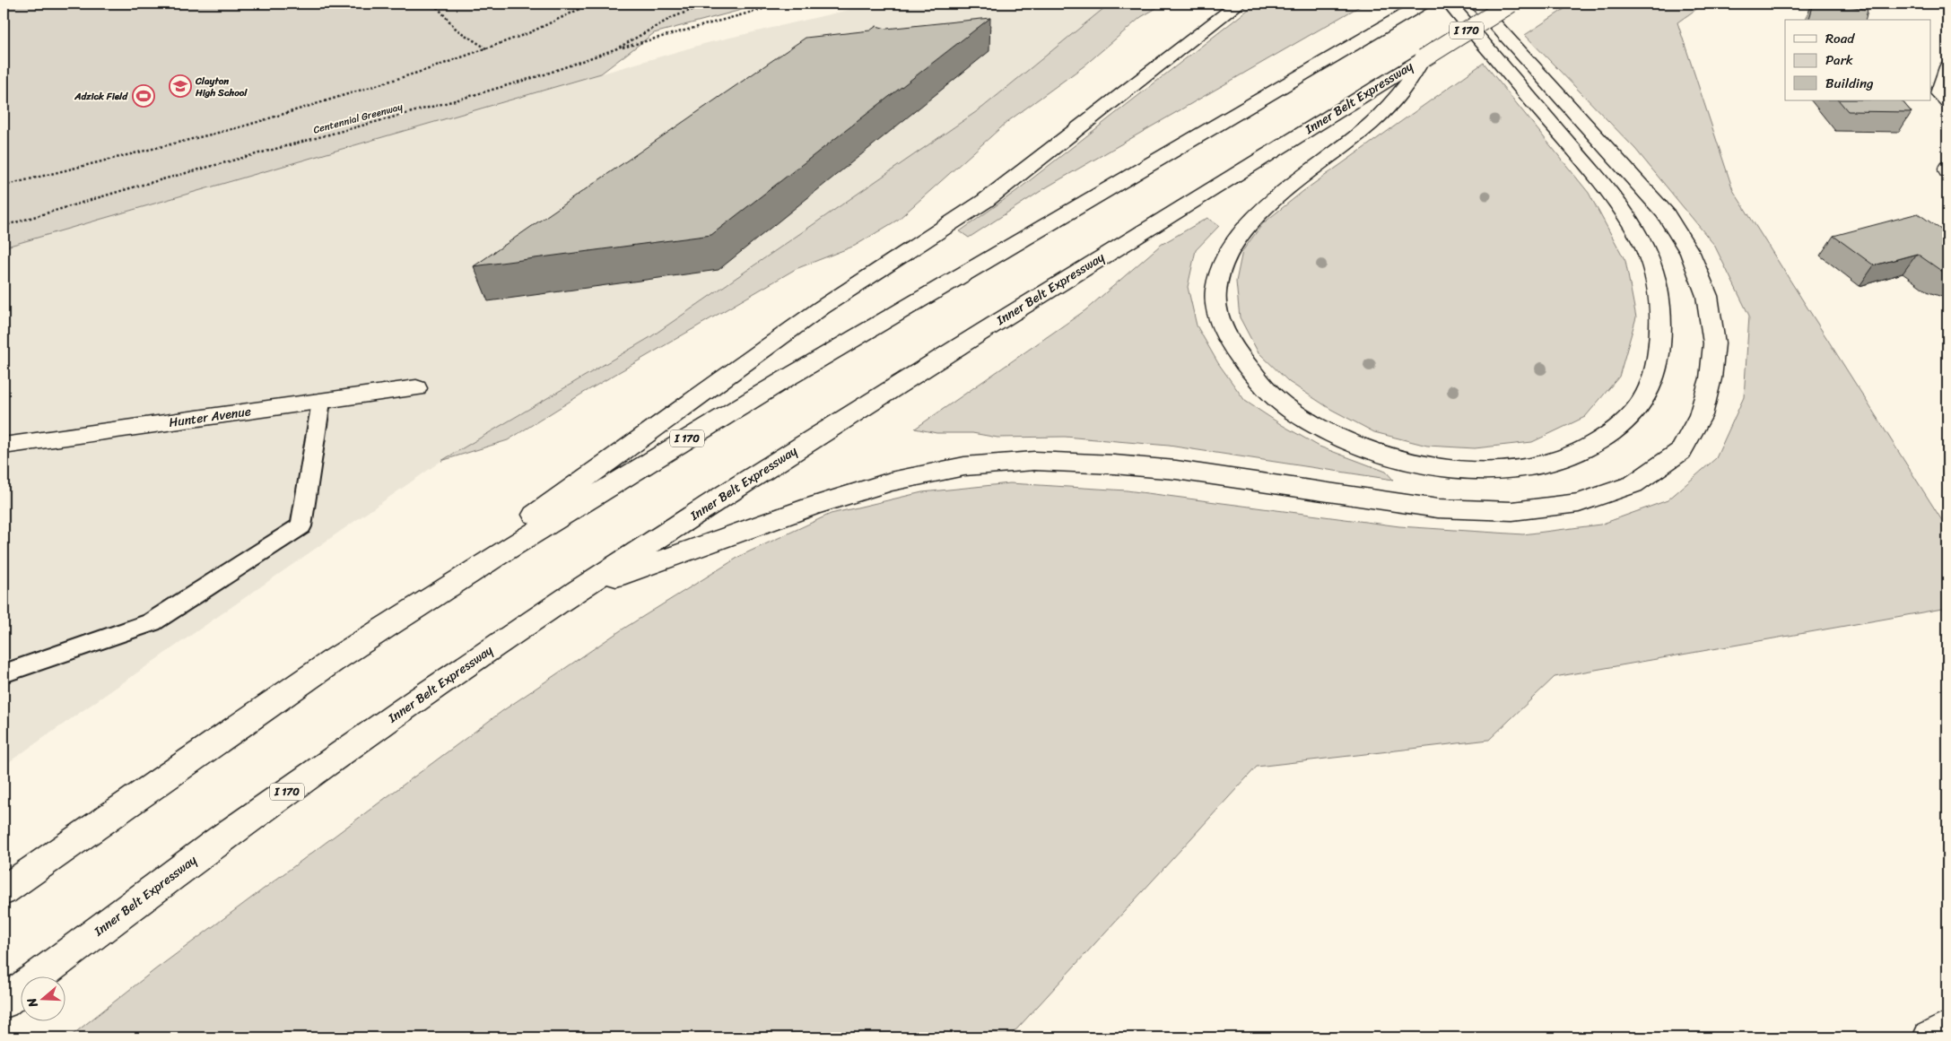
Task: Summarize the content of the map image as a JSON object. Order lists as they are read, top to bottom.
{
  "streets": {
    "main road": ["I 170", "Inner Belt Expressway", "Hunter Avenue"],
    "path": ["Centennial Greenway"]
  },
  "places": {
    "school or university": ["Clayton High School"],
    "sports": ["Adzick Field"]
  },
  "legend": ["Road", "Park", "Building"],
  "north": "left"
}
